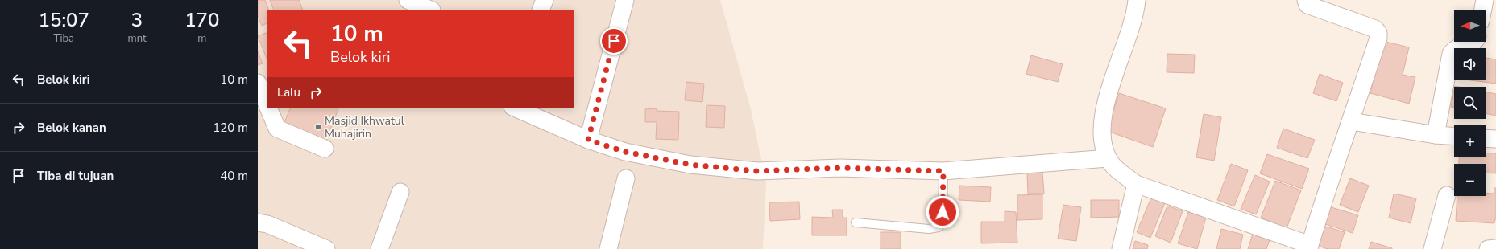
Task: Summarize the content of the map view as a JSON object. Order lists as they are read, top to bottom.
{
  "places": ["Masjid Ikhwatul Muhajirin"],
  "north": "left",
  "page": {
    "eta": [
      "15:07",
      "Tiba",
      "3",
      "mnt",
      "170",
      "m"
    ],
    "map_buttons": ["+", "−"],
    "turn": ["10 m", "Belok kiri"],
    "list": [
      {
        "name": "Belok kiri",
        "value": "10 m"
      },
      {
        "name": "Belok kanan",
        "value": "120 m"
      },
      {
        "name": "Tiba di tujuan",
        "value": "40 m"
      }
    ],
    "then": "Lalu"
  }
}
